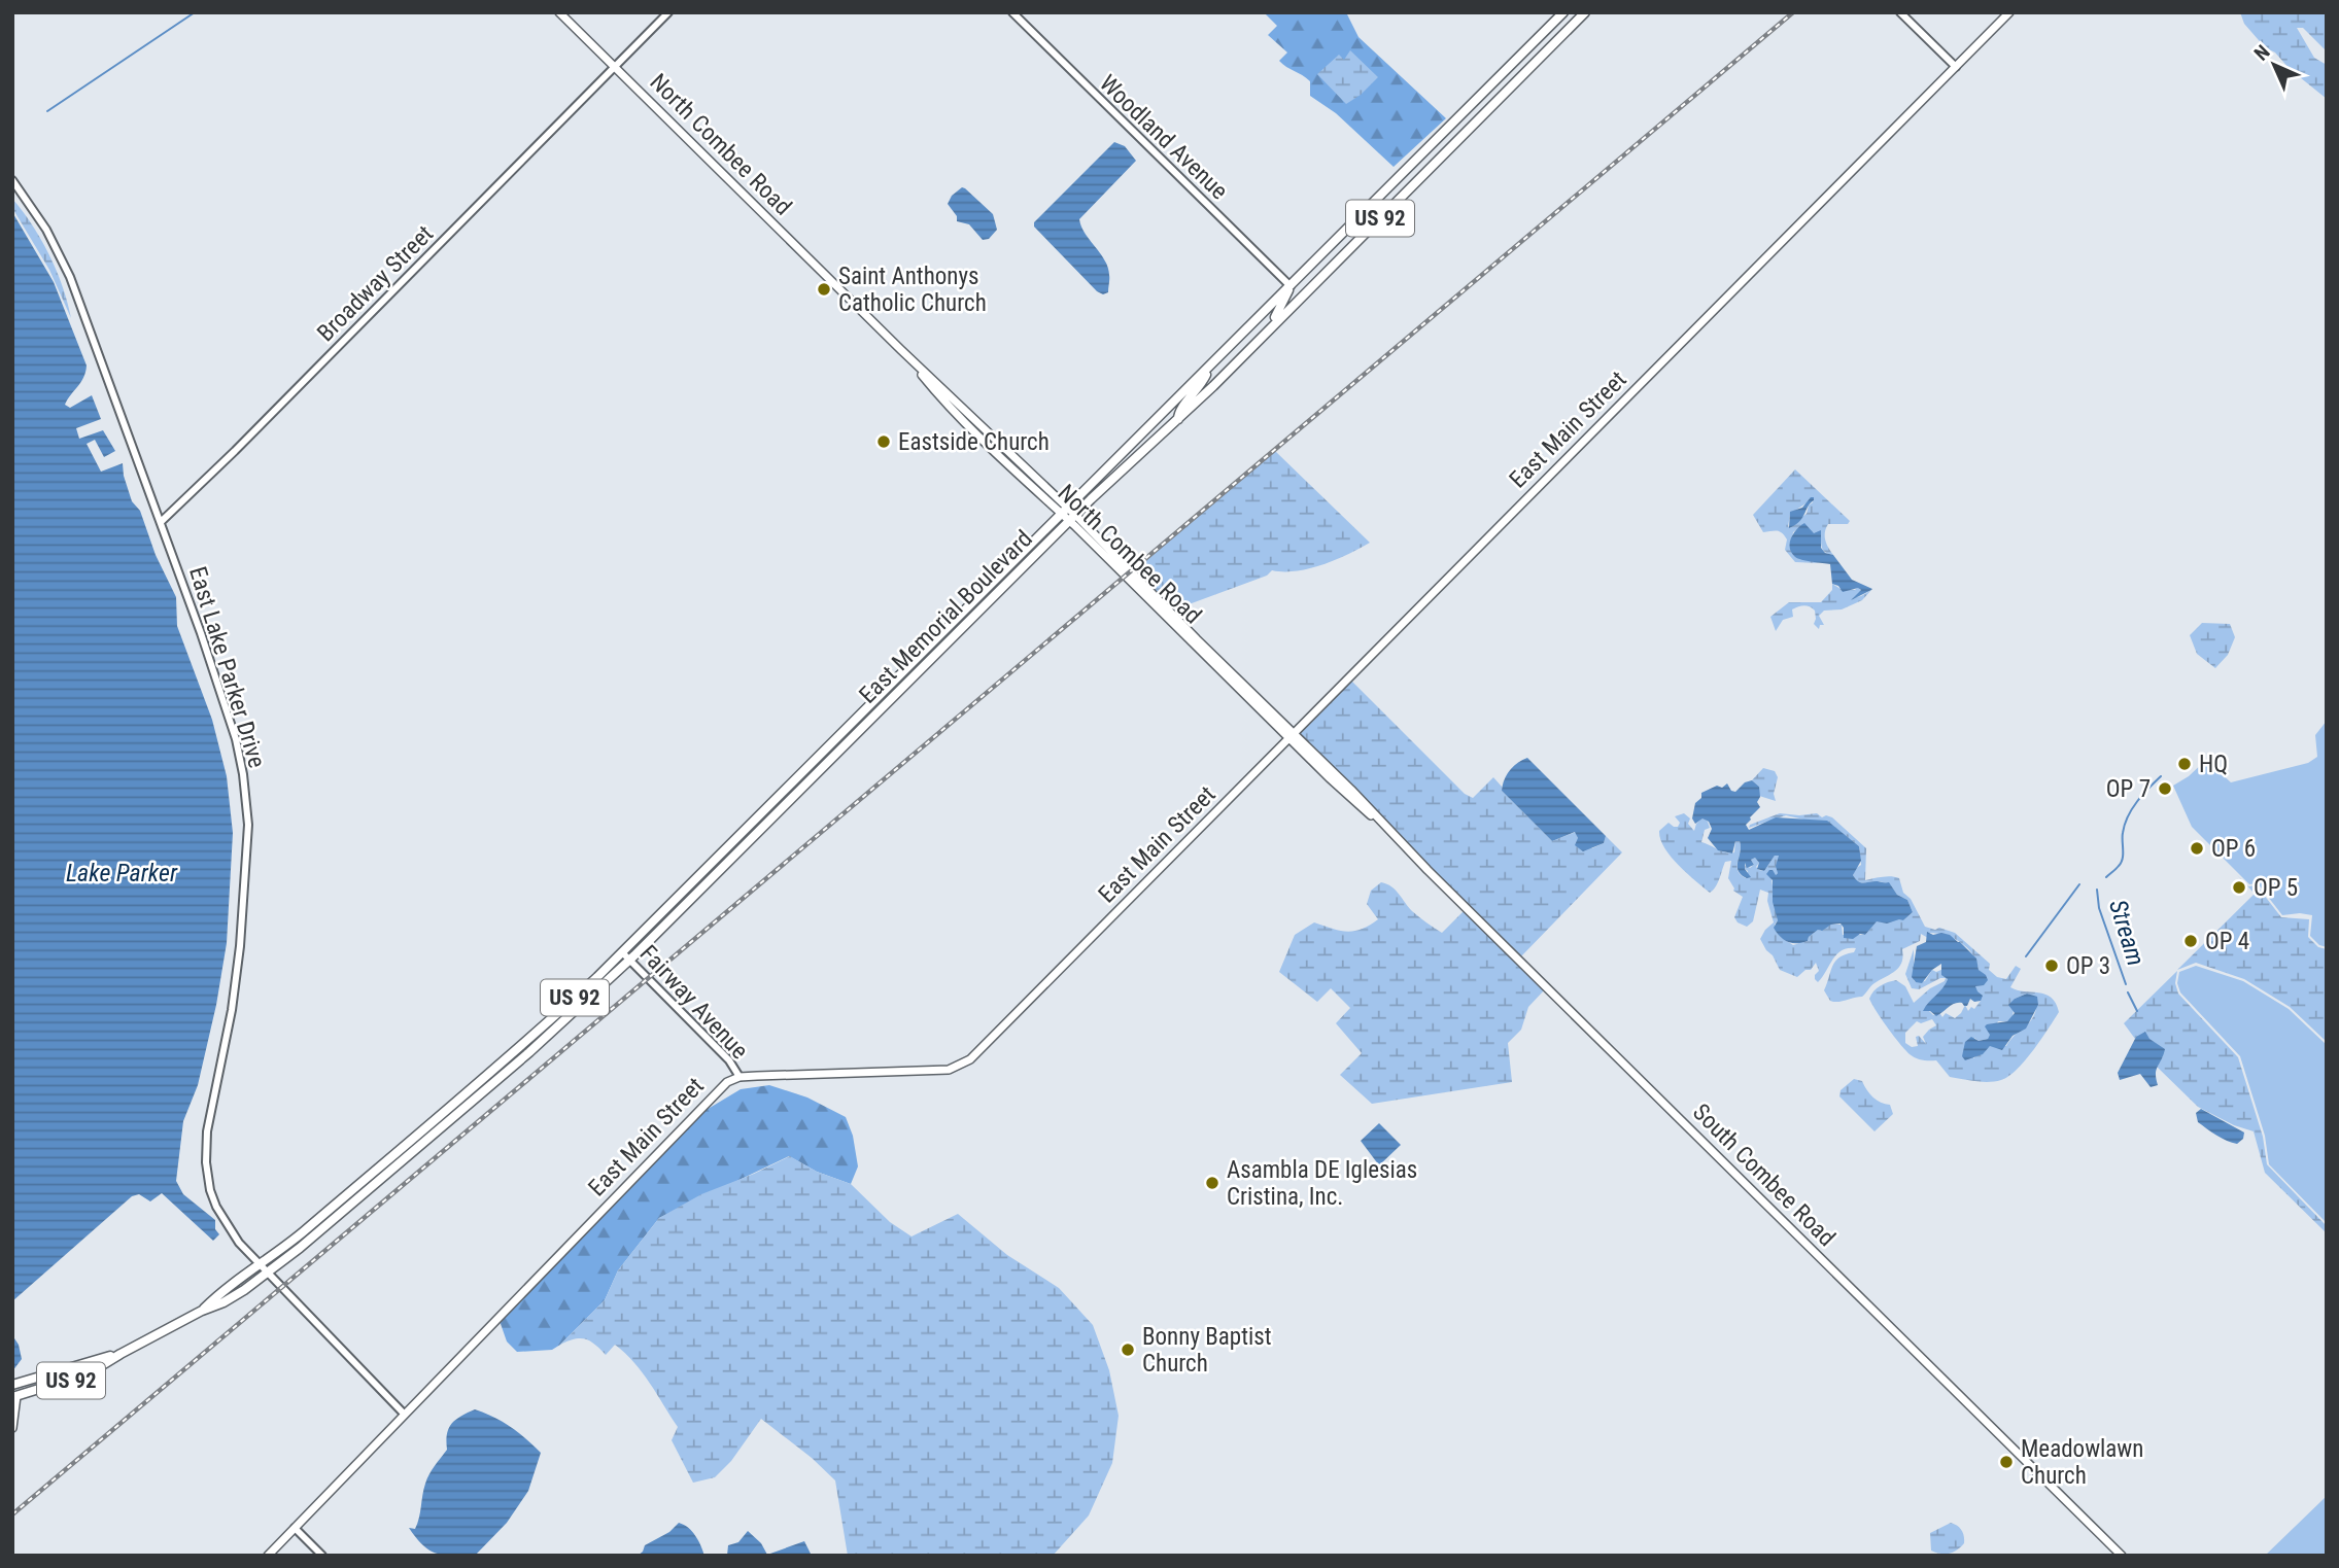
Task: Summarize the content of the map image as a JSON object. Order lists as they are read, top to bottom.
{
  "streets": {
    "main road": [
      "North Combee Road",
      "US 92",
      "East Main Street",
      "East Memorial Boulevard",
      "South Combee Road"
    ],
    "street": [
      "Woodland Avenue",
      "Broadway Street",
      "East Lake Parker Drive",
      "Fairway Avenue"
    ]
  },
  "crossings": [
    ["Woodland Avenue", "US 92"],
    ["North Combee Road", "US 92"],
    ["North Combee Road", "Broadway Street"],
    ["North Combee Road", "East Main Street"],
    ["North Combee Road", "East Memorial Boulevard"],
    ["North Combee Road", "South Combee Road"],
    ["US 92", "East Memorial Boulevard"],
    ["US 92", "East Lake Parker Drive"],
    ["US 92", "Fairway Avenue"],
    ["Broadway Street", "East Lake Parker Drive"],
    ["East Main Street", "East Lake Parker Drive"],
    ["East Main Street", "Fairway Avenue"],
    ["East Main Street", "South Combee Road"]
  ],
  "water": ["Lake Parker", "Stream"],
  "places": [
    "Saint Anthonys Catholic Church",
    "Eastside Church",
    "HQ",
    "OP 7",
    "OP 6",
    "OP 5",
    "OP 4",
    "OP 3",
    "Asambla DE Iglesias Cristina, Inc.",
    "Bonny Baptist Church",
    "Meadowlawn Church"
  ],
  "north": "top left"
}
